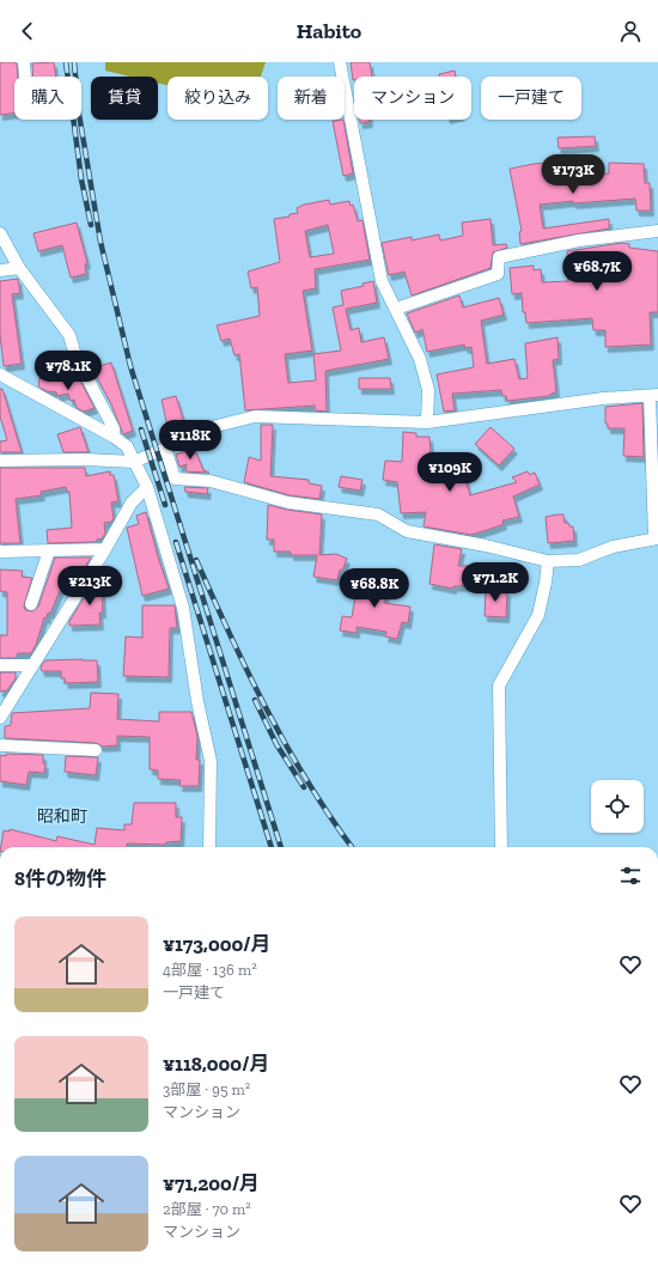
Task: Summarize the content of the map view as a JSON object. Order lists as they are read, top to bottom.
{
  "districts": ["昭和町"],
  "page": {
    "header": "Habito",
    "chip": [
      "購入",
      "賃貸",
      "絞り込み",
      "新着",
      "マンション",
      "一戸建て"
    ],
    "price": [
      "¥173K",
      "¥68.7K",
      "¥78.1K",
      "¥118K",
      "¥109K",
      "¥71.2K",
      "¥213K",
      "¥68.8K"
    ],
    "heading": "8件の物件",
    "list": [
      {
        "name": "¥173,000/月",
        "note": "4部屋 · 136 m² · 一戸建て"
      },
      {
        "name": "¥118,000/月",
        "note": "3部屋 · 95 m² · マンション"
      },
      {
        "name": "¥71,200/月",
        "note": "2部屋 · 70 m² · マンション"
      }
    ]
  }
}
